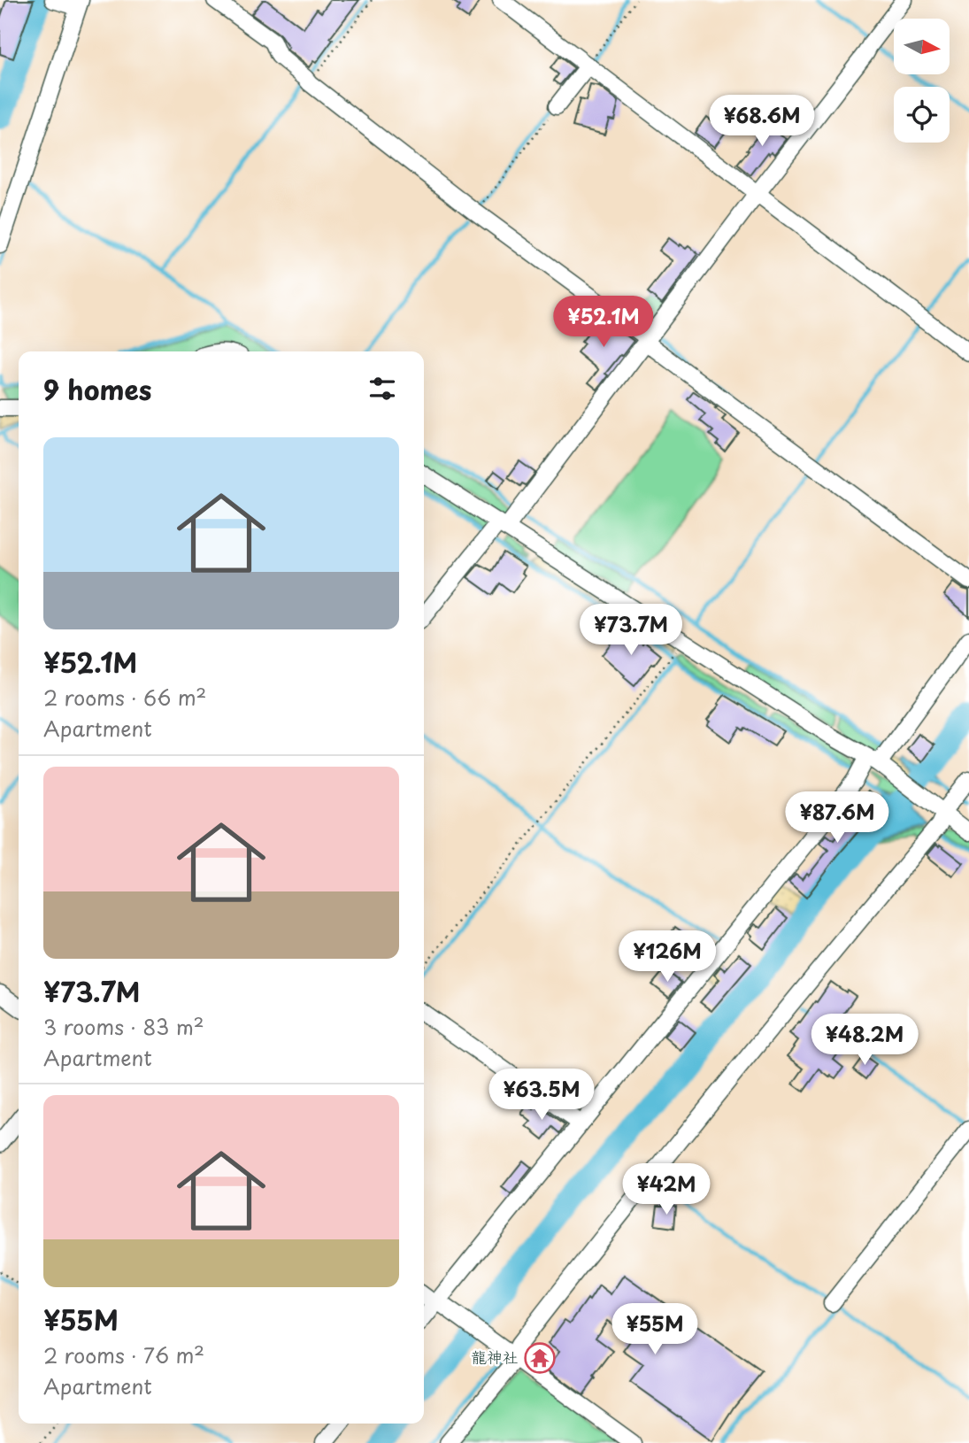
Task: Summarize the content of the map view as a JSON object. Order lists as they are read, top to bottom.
{
  "places": {
    "temple": ["龍神社"]
  },
  "north": "right",
  "page": {
    "price": [
      "¥68.6M",
      "¥52.1M",
      "¥73.7M",
      "¥87.6M",
      "¥126M",
      "¥48.2M",
      "¥63.5M",
      "¥42M",
      "¥55M"
    ],
    "heading": "9 homes",
    "list": [
      {
        "name": "¥52.1M",
        "note": "2 rooms · 66 m² · Apartment"
      },
      {
        "name": "¥73.7M",
        "note": "3 rooms · 83 m² · Apartment"
      },
      {
        "name": "¥55M",
        "note": "2 rooms · 76 m² · Apartment"
      }
    ]
  }
}
